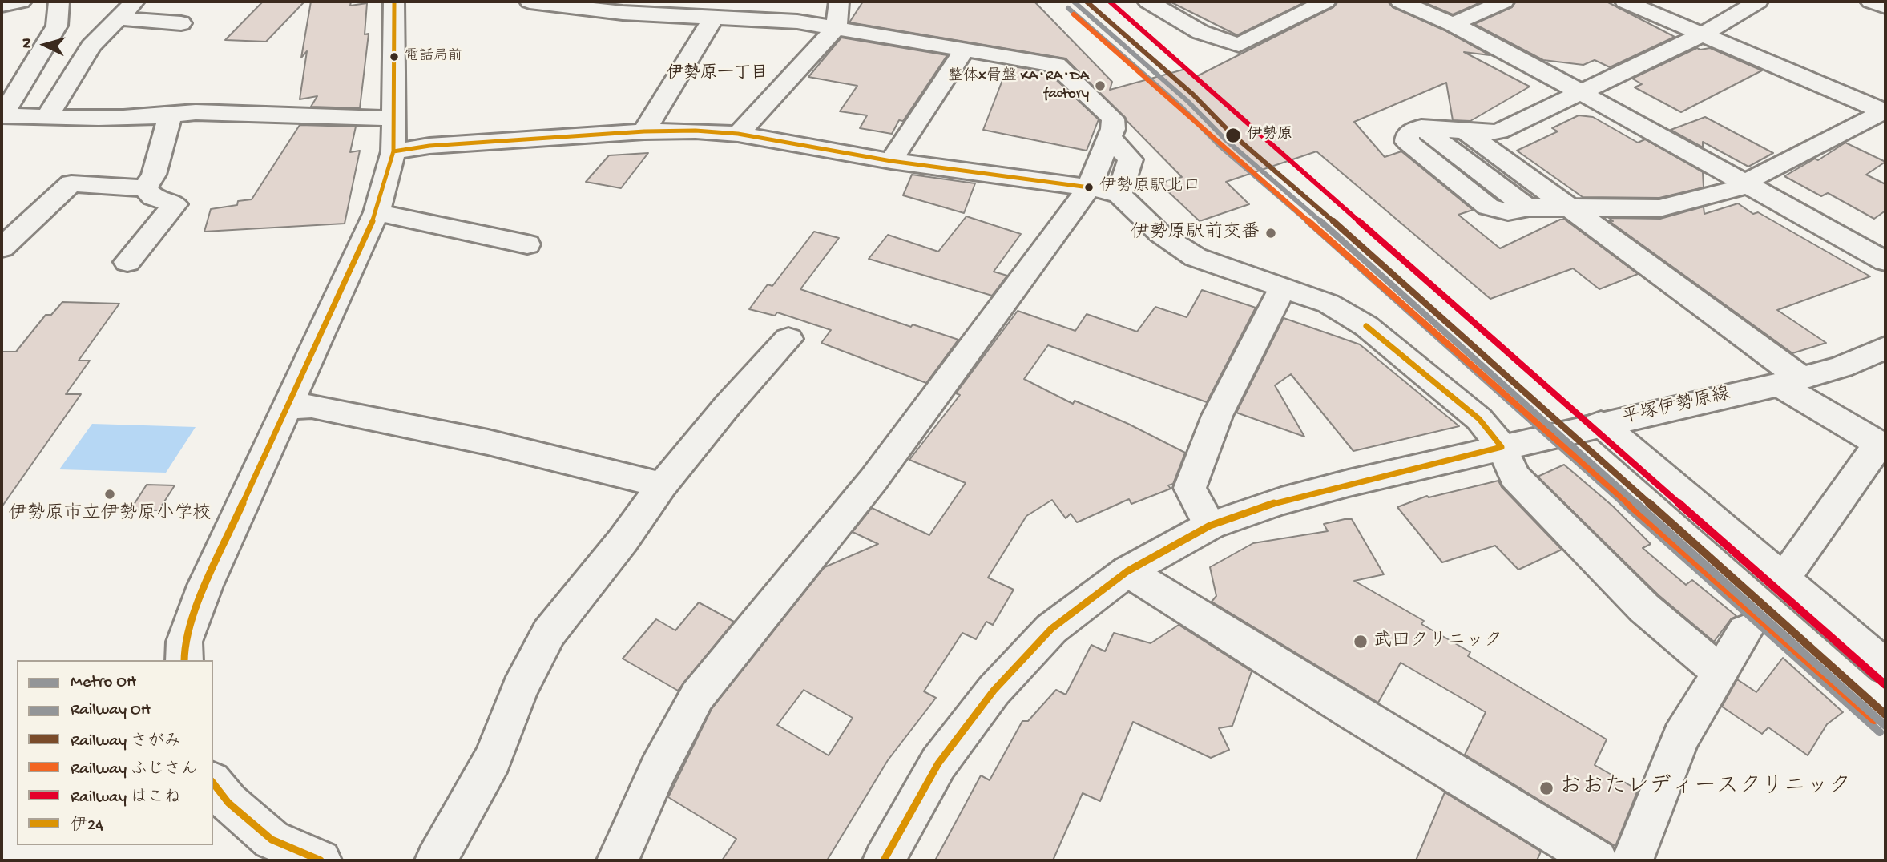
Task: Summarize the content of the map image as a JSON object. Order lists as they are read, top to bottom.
{
  "streets": {
    "street": ["平塚伊勢原線"]
  },
  "districts": ["伊勢原一丁目"],
  "places": [
    "電話局前",
    "整体x骨盤 KA･RA･DA factory",
    "伊勢原",
    "伊勢原駅北口",
    "伊勢原駅前交番",
    "伊勢原市立伊勢原小学校",
    "武田クリニック",
    "おおたレディースクリニック"
  ],
  "lines": [
    "metro line OH",
    "rail line さがみ",
    "rail line はこね",
    "transit line 伊24",
    "rail line OH",
    "rail line ふじさん"
  ],
  "legend": [
    "Metro OH",
    "Railway OH",
    "Railway さがみ",
    "Railway ふじさん",
    "Railway はこね",
    "伊24"
  ],
  "north": "left"
}
